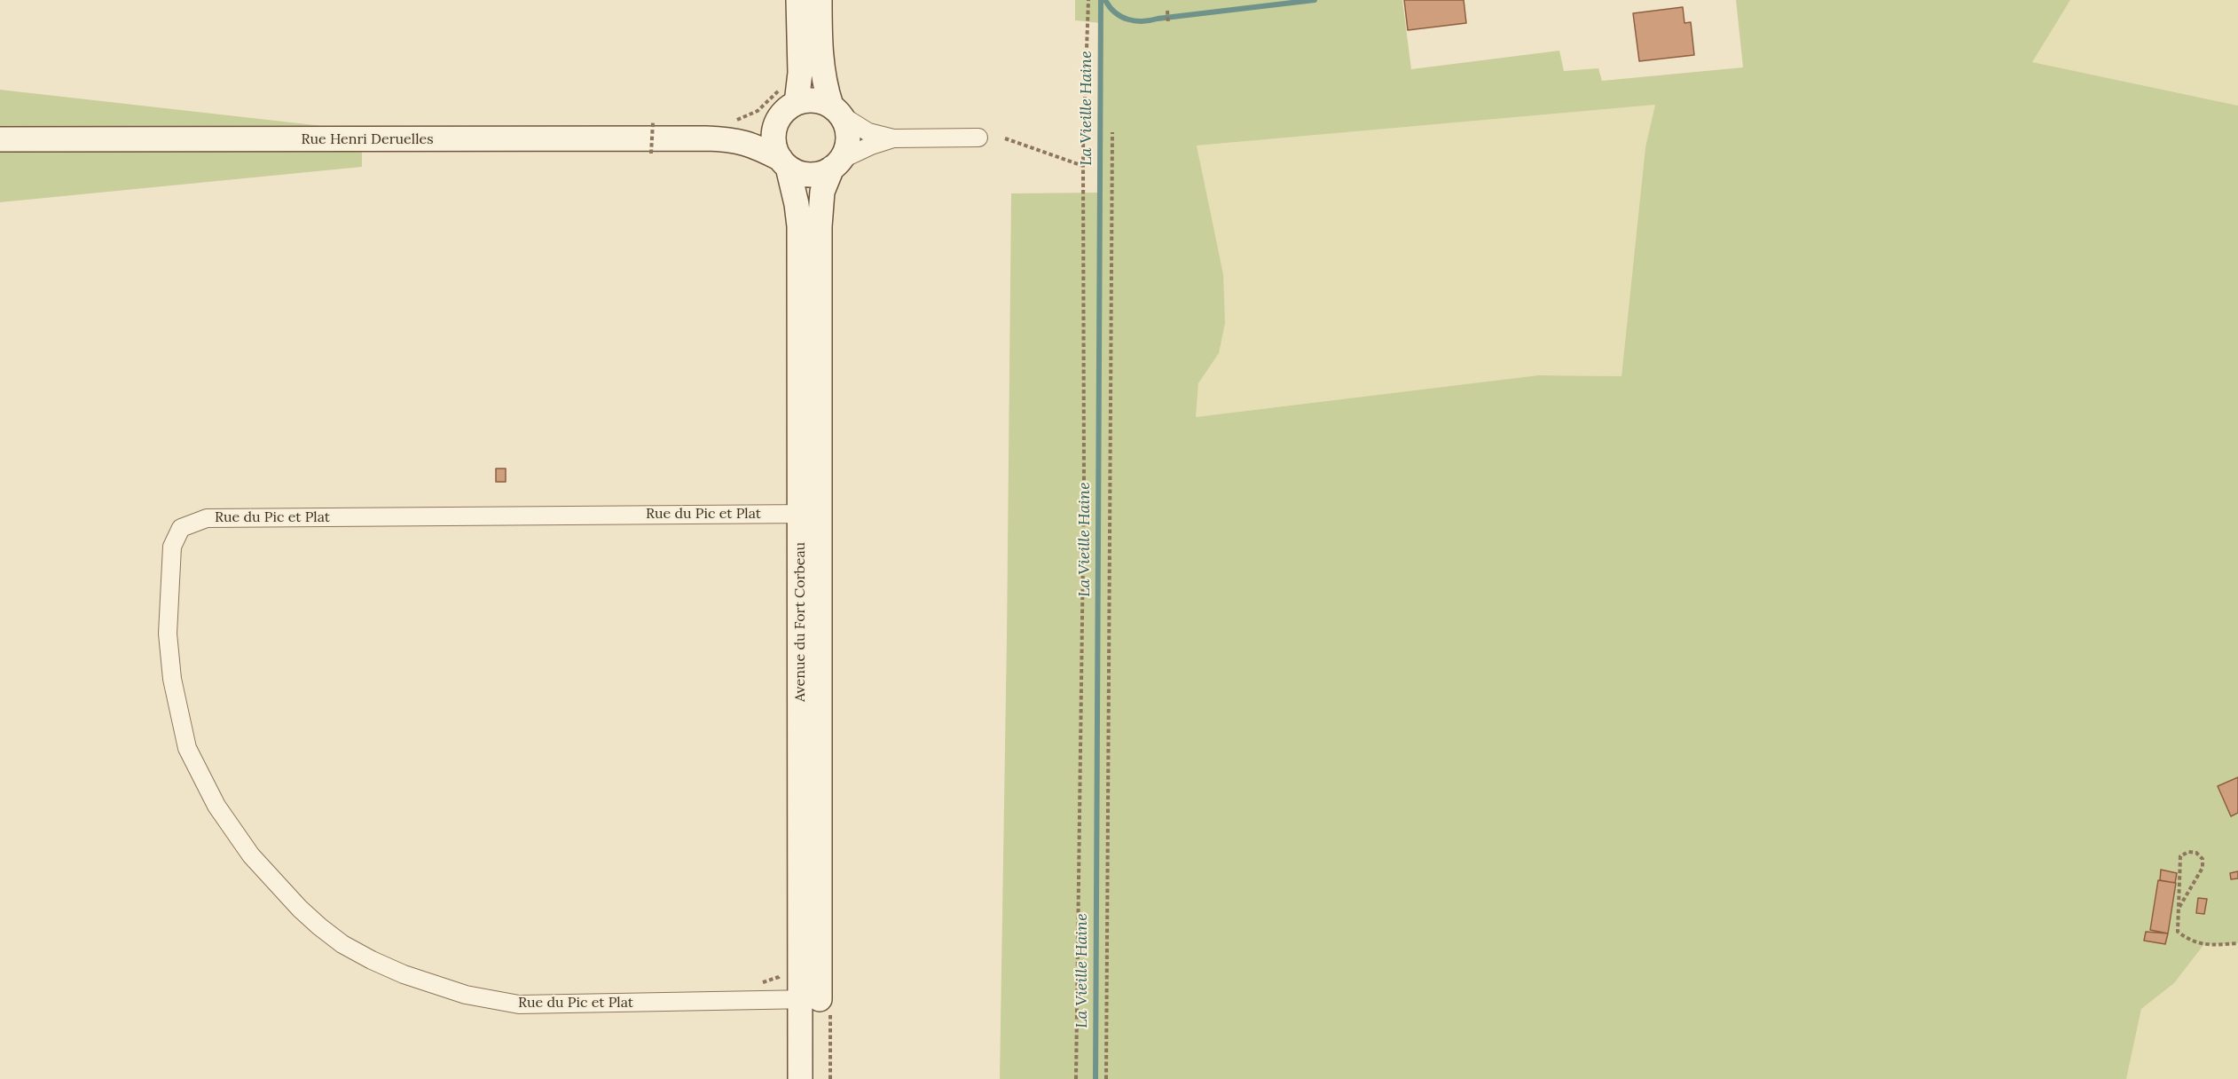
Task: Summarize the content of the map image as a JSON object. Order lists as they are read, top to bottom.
{
  "streets": {
    "street": ["Rue Henri Deruelles", "Rue du Pic et Plat", "Avenue du Fort Corbeau"]
  },
  "crossings": [
    ["Rue Henri Deruelles", "Avenue du Fort Corbeau"],
    ["Rue du Pic et Plat", "Avenue du Fort Corbeau"]
  ],
  "water": ["La Vieille Haine"]
}
